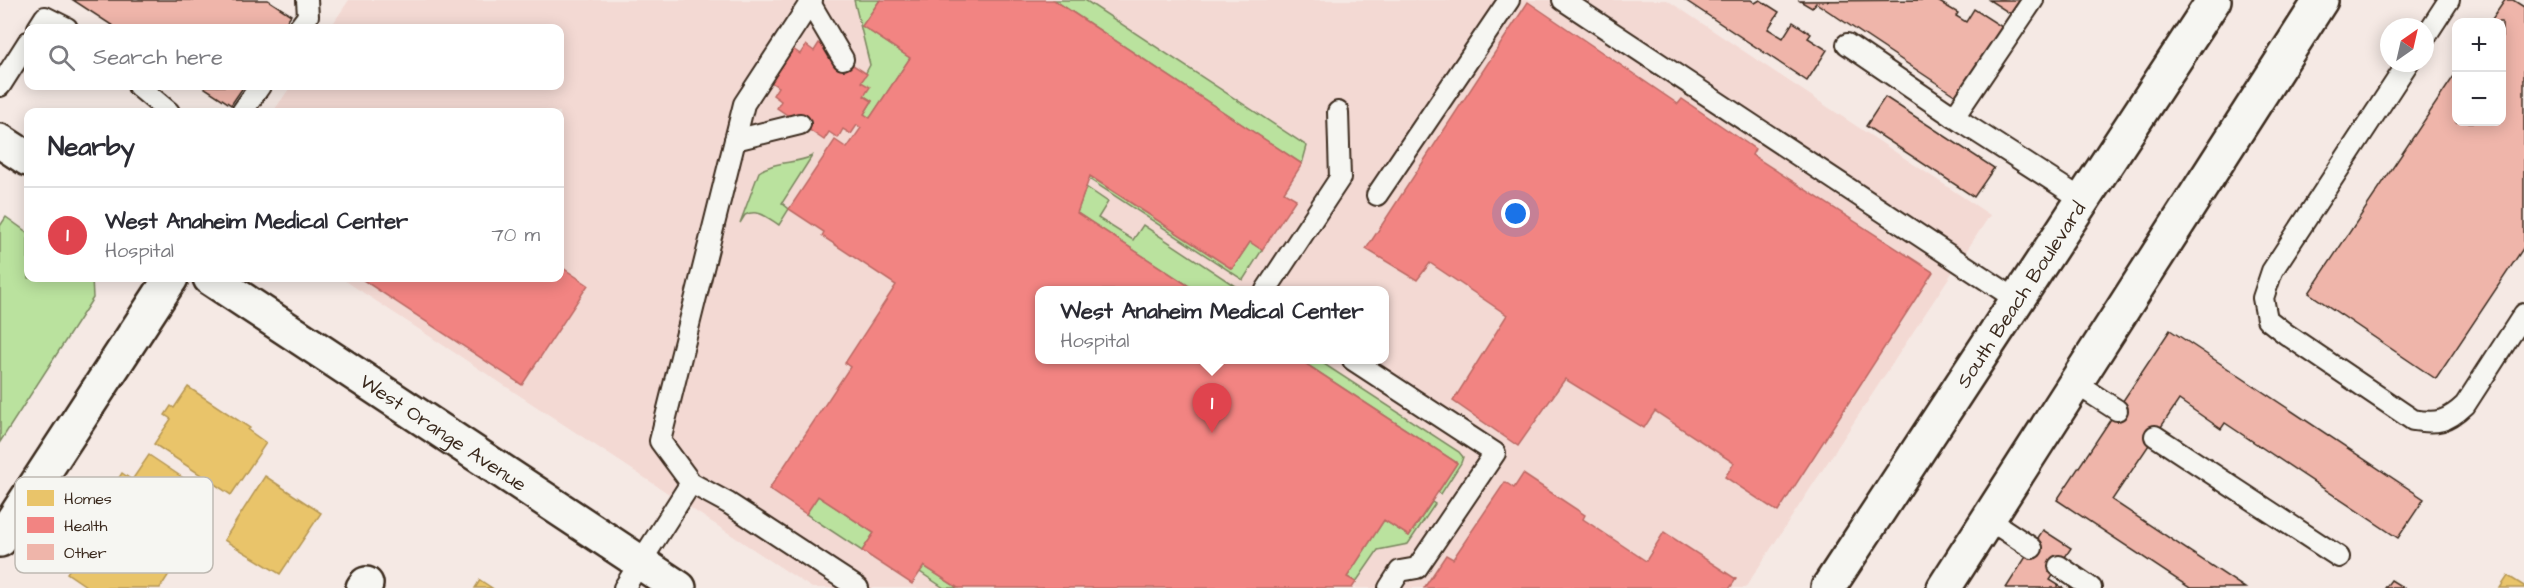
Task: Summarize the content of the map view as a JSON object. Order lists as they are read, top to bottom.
{
  "streets": {
    "main road": ["South Beach Boulevard", "West Orange Avenue"]
  },
  "legend": ["Homes", "Health", "Other"],
  "north": "top right",
  "page": {
    "map_buttons": ["+", "−"],
    "search": "Search here",
    "heading": "Nearby",
    "list": [
      {
        "mark": "1",
        "name": "West Anaheim Medical Center",
        "note": "Hospital",
        "value": "70 m"
      }
    ],
    "popup": ["West Anaheim Medical Center", "Hospital"],
    "pins": "1"
  }
}
